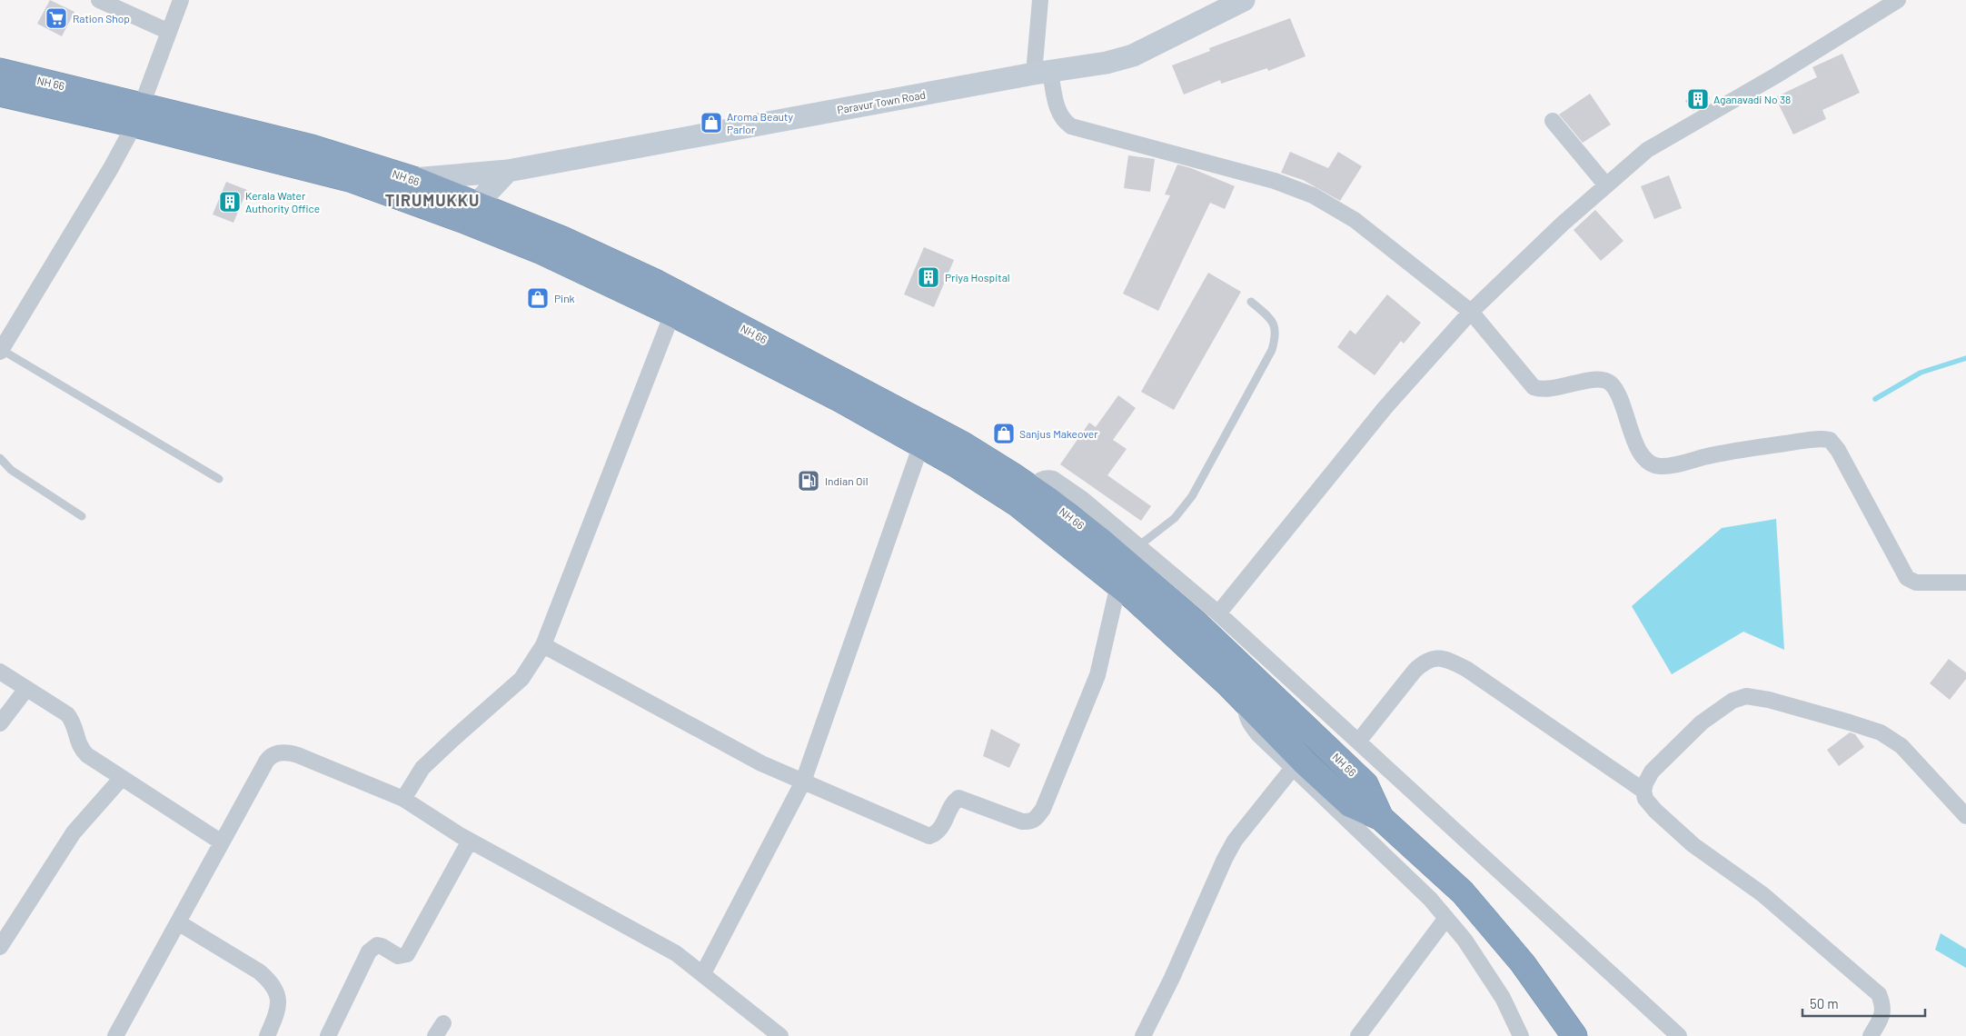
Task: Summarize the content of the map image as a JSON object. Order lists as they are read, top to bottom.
{
  "streets": {
    "highway": ["NH 66"],
    "main road": ["Paravur Town Road"]
  },
  "crossings": [
    ["NH 66", "Paravur Town Road"]
  ],
  "districts": ["TIRUMUKKU"],
  "places": {
    "supermarket": ["Ration Shop"],
    "building": ["Aganavadi No 38", "Kerala Water Authority Office", "Priya Hospital"],
    "shop": ["Aroma Beauty Parlor", "Pink", "Sanjus Makeover"],
    "fuel station": ["Indian Oil"]
  },
  "scale_bar": "50 m"
}
